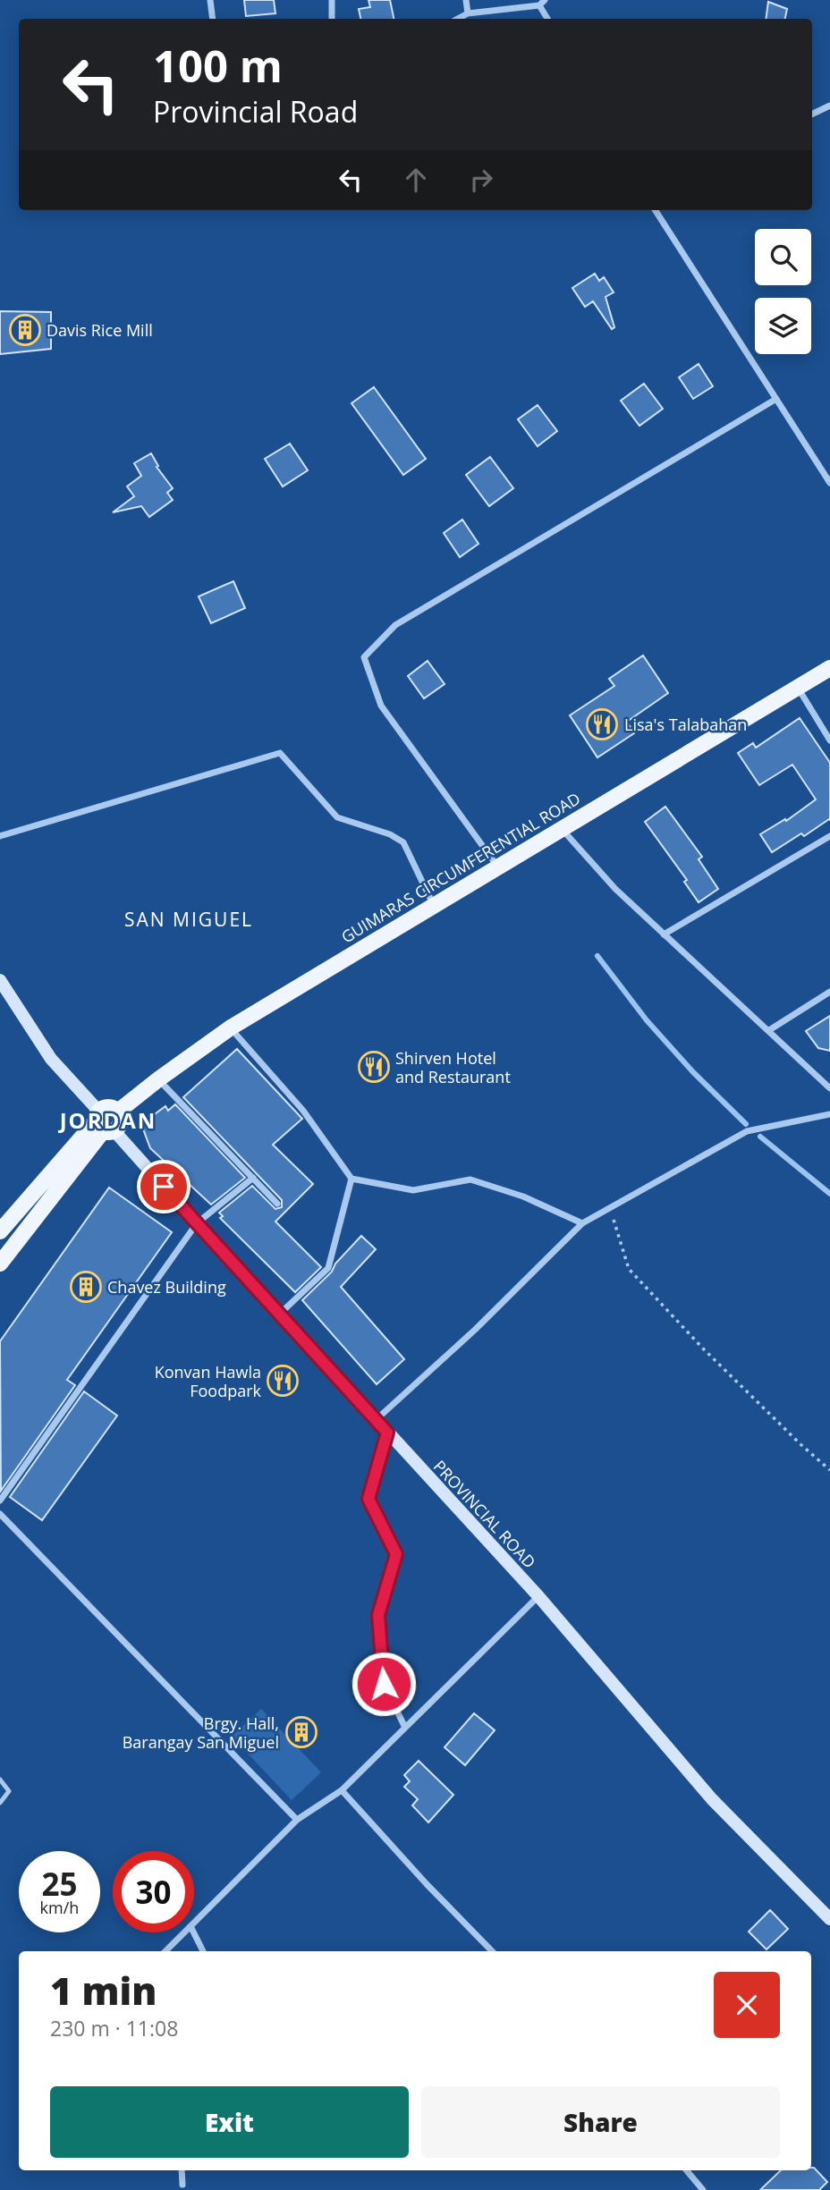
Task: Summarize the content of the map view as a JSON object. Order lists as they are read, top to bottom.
{
  "streets": {
    "main road": ["GUIMARAS CIRCUMFERENTIAL ROAD"],
    "street": ["PROVINCIAL ROAD"]
  },
  "crossings": [
    ["GUIMARAS CIRCUMFERENTIAL ROAD", "PROVINCIAL ROAD"]
  ],
  "districts": ["SAN MIGUEL", "JORDAN"],
  "places": {
    "building": ["Davis Rice Mill", "Chavez Building", "Brgy. Hall, Barangay San Miguel"],
    "restaurant": ["Lisa's Talabahan", "Shirven Hotel and Restaurant", "Konvan Hawla Foodpark"]
  },
  "page": {
    "turn": ["100 m", "Provincial Road"],
    "speed": "25 km/h",
    "limit": "30",
    "heading": ["1 min", "230 m · 11:08"],
    "buttons": ["Exit", "Share"]
  }
}
